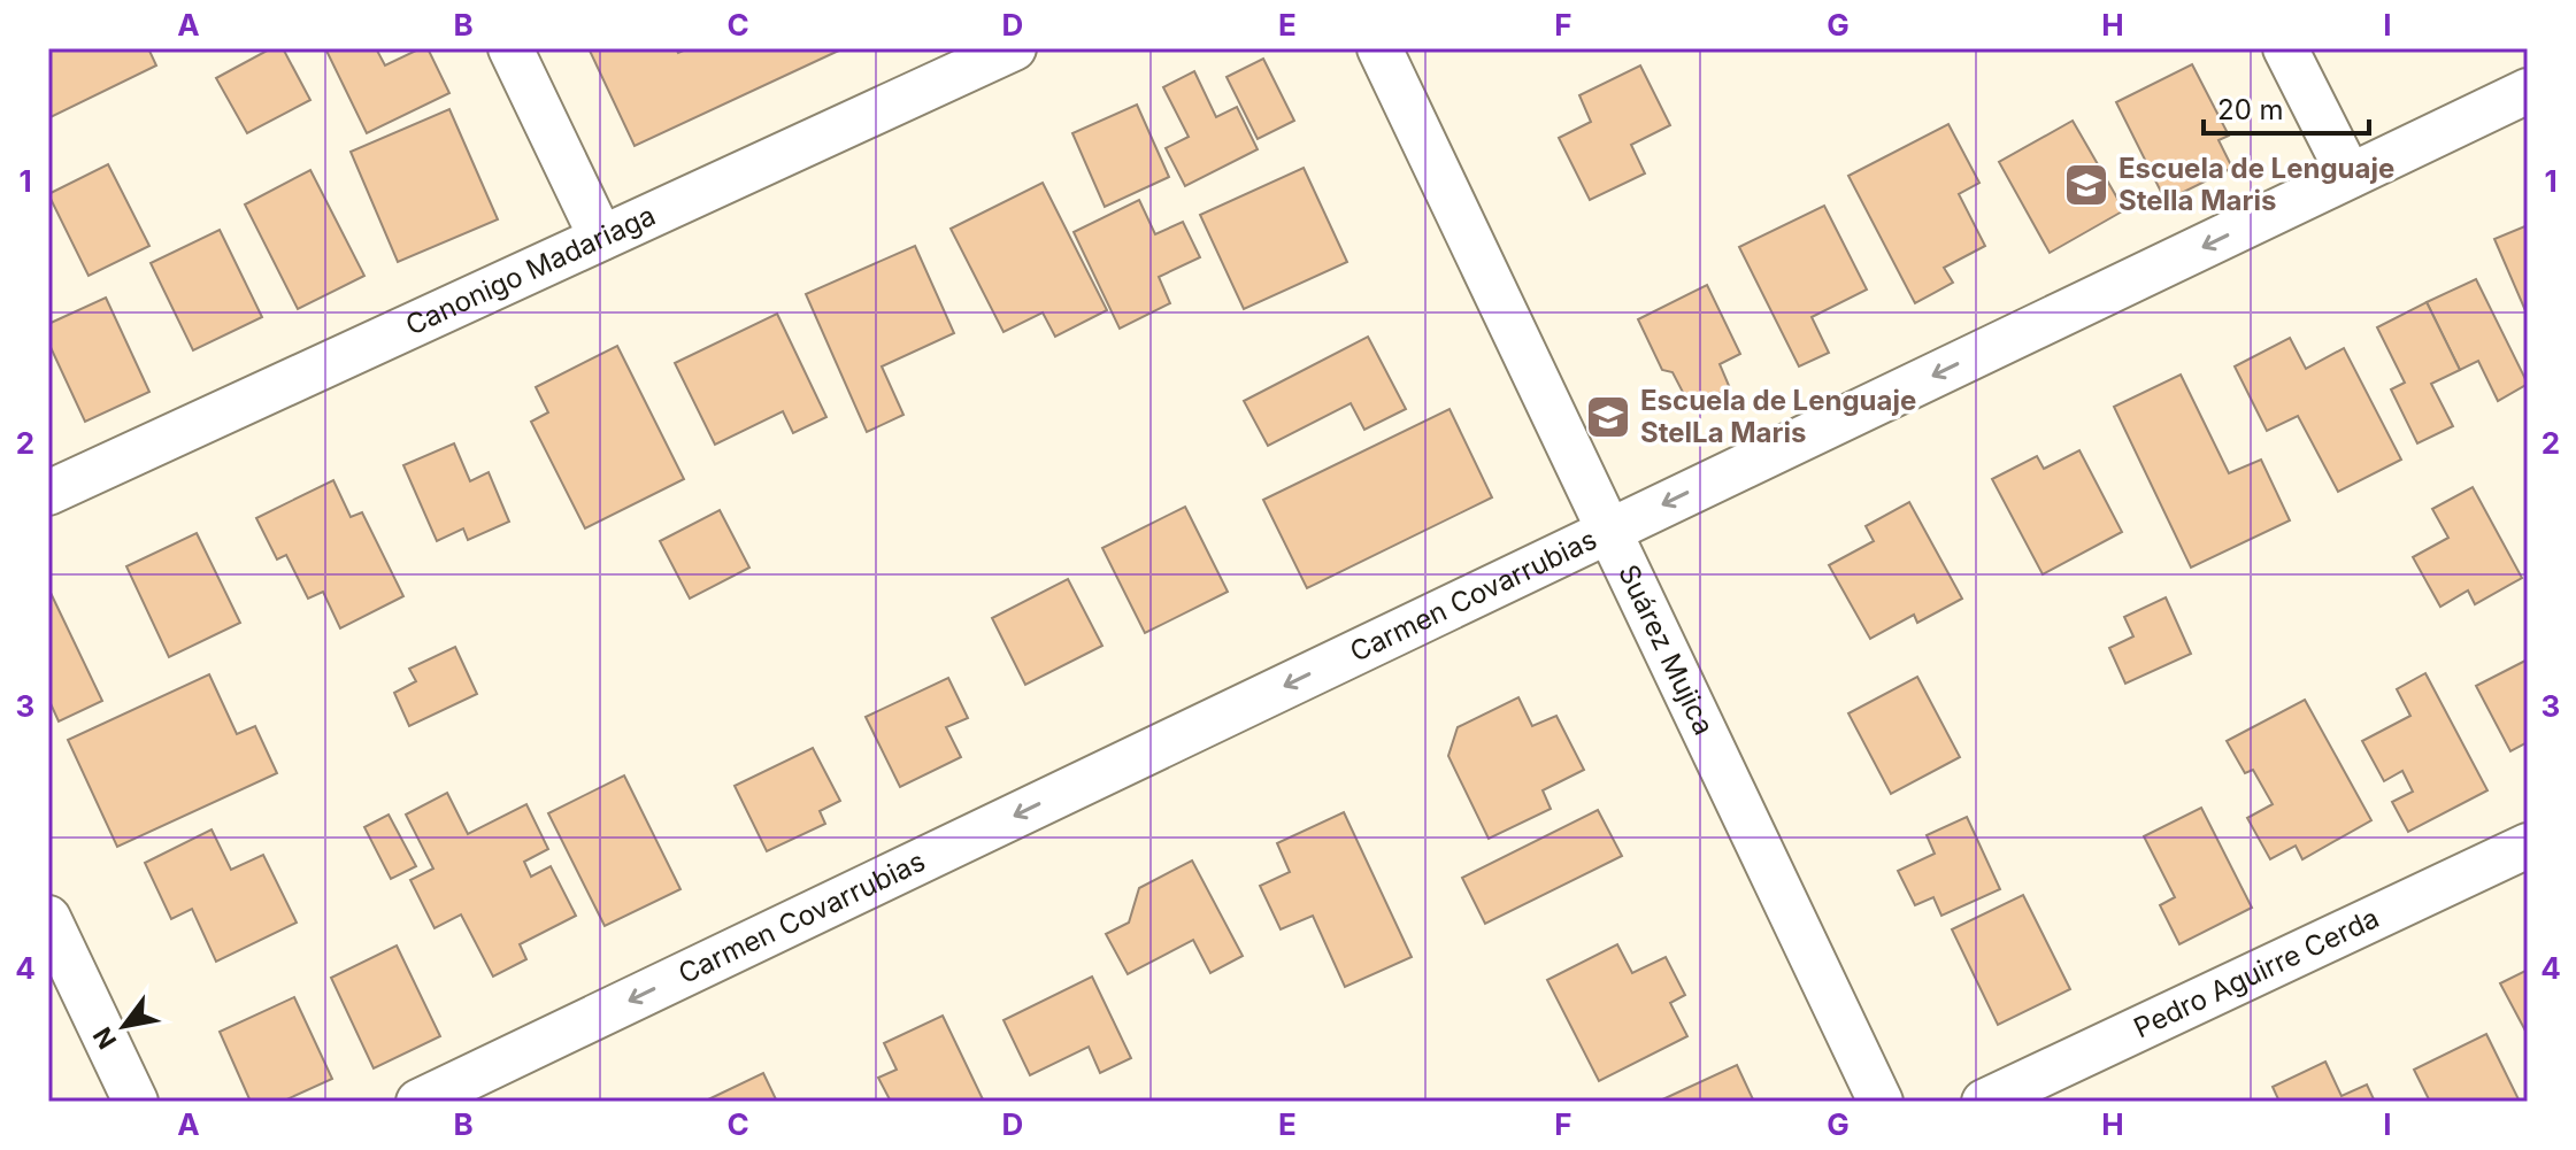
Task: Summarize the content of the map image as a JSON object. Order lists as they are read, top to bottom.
{
  "streets": {
    "street": [
      "Canonigo Madariaga",
      "Carmen Covarrubias",
      "Suárez Mujica",
      "Pedro Aguirre Cerda"
    ]
  },
  "crossings": [
    ["Carmen Covarrubias", "Suárez Mujica"]
  ],
  "one_way": ["Carmen Covarrubias"],
  "places": {
    "school or university": ["Escuela de Lenguaje Stella Maris", "Escuela de Lenguaje StelLa Maris"]
  },
  "scale_bar": "20 m",
  "north": "bottom left",
  "grid": {
    "columns": [
      "A",
      "B",
      "C",
      "D",
      "E",
      "F",
      "G",
      "H",
      "I"
    ],
    "rows": [
      "1",
      "2",
      "3",
      "4"
    ]
  }
}
